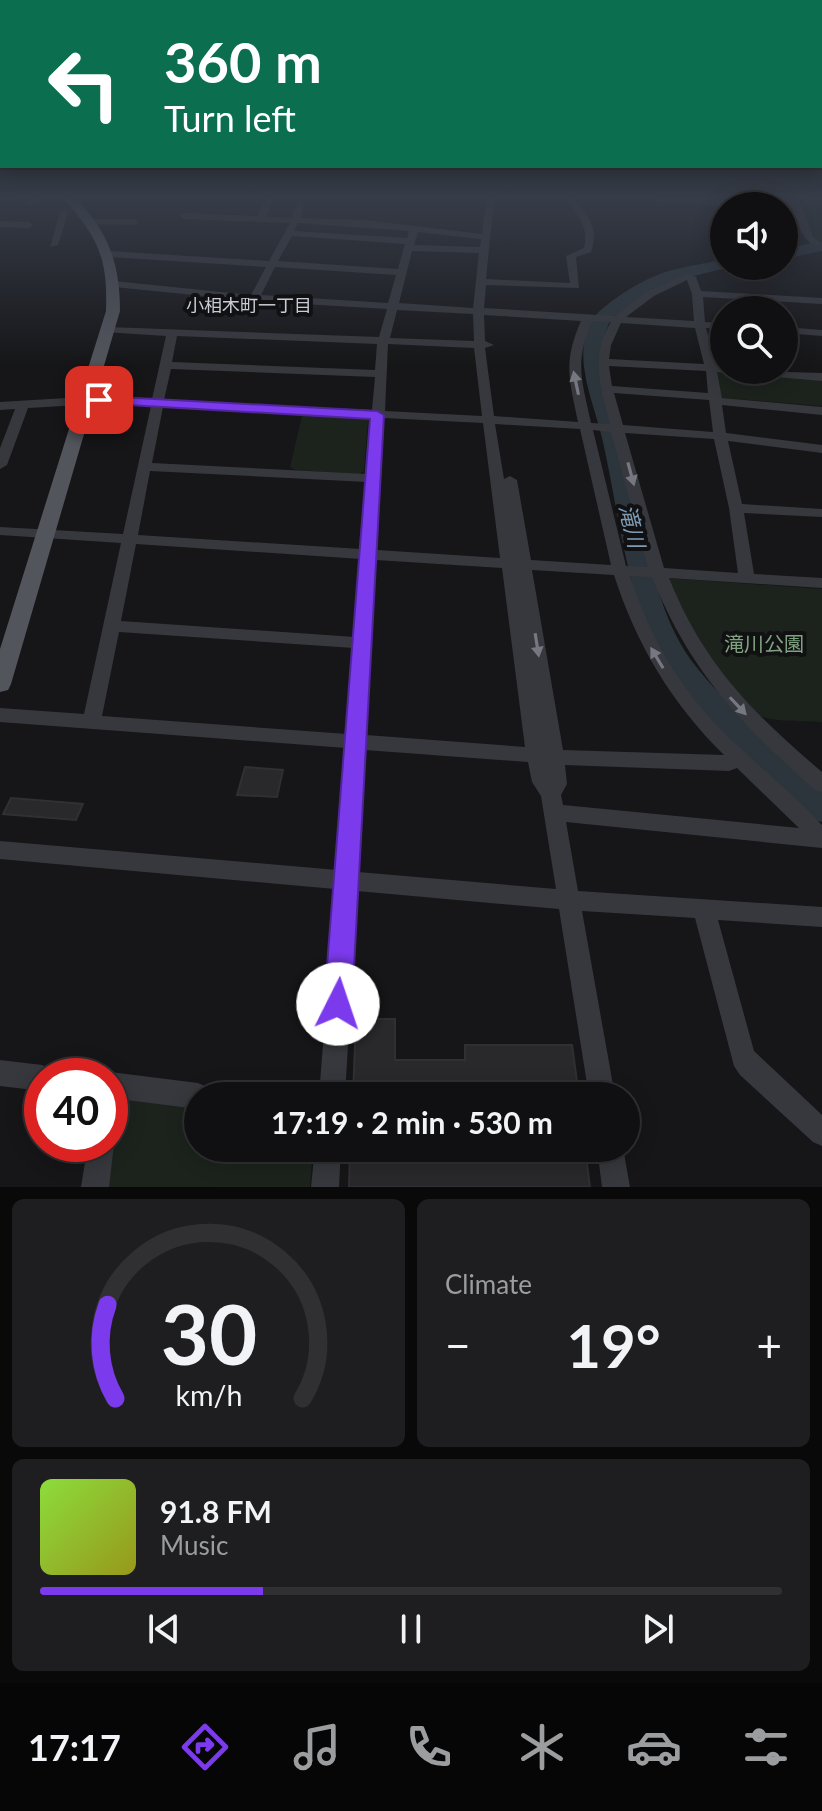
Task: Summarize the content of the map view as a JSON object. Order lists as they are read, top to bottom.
{
  "districts": ["小相木町一丁目"],
  "water": ["滝川"],
  "parks": ["滝川公園"],
  "page": {
    "turn": ["360 m", "Turn left"],
    "limit": "40",
    "trip": "17:19 · 2 min · 530 m",
    "tile": "Climate",
    "heat": ["−", "19°", "+"],
    "song": ["91.8 FM", "Music"],
    "tabs": "17:17",
    "gauge": ["30", "km/h"]
  }
}
